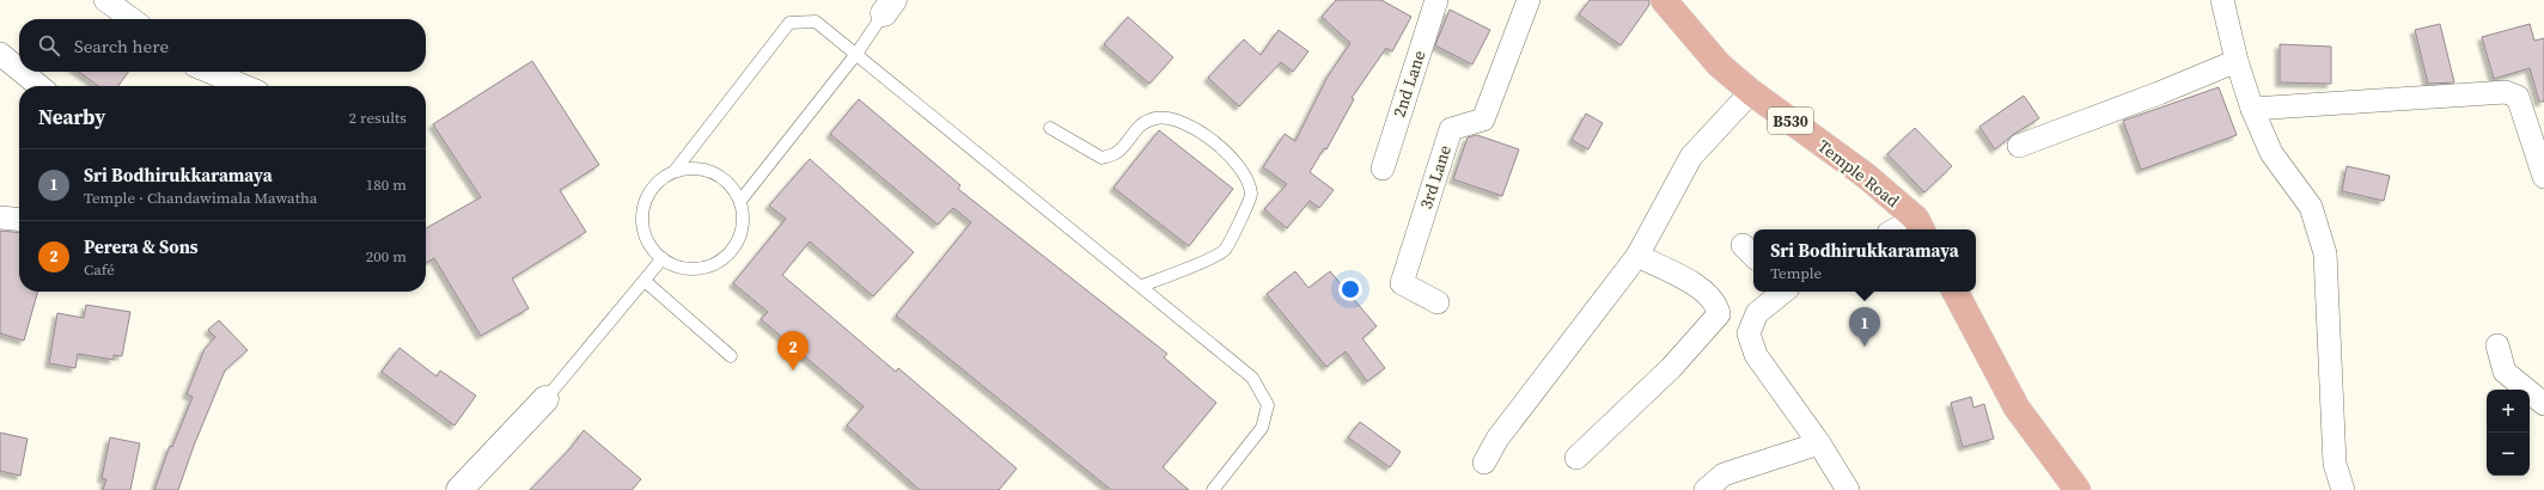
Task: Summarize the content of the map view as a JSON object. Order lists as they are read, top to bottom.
{
  "streets": {
    "main road": ["B530", "Temple Road"],
    "street": ["2nd Lane", "3rd Lane"]
  },
  "page": {
    "search": "Search here",
    "heading": ["Nearby", "2 results"],
    "list": [
      {
        "mark": "1",
        "name": "Sri Bodhirukkaramaya",
        "note": "Temple · Chandawimala Mawatha",
        "value": "180 m"
      },
      {
        "mark": "2",
        "name": "Perera & Sons",
        "note": "Café",
        "value": "200 m"
      }
    ],
    "popup": ["Sri Bodhirukkaramaya", "Temple"],
    "pins": ["1", "2"],
    "map_buttons": ["+", "−"]
  }
}
